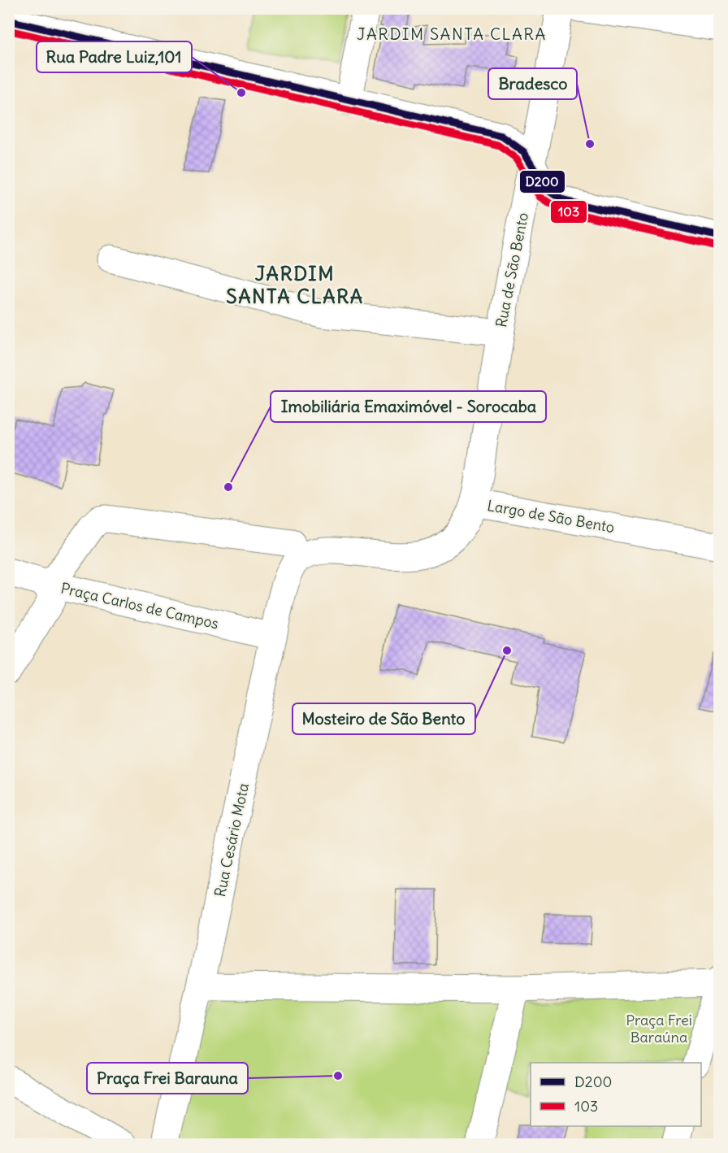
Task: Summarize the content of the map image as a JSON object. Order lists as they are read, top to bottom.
{
  "streets": {
    "street": [
      "Rua de São Bento",
      "Largo de São Bento",
      "Praça Carlos de Campos",
      "Rua Cesário Mota"
    ]
  },
  "crossings": [
    ["Rua de São Bento", "Largo de São Bento"],
    ["Largo de São Bento", "Praça Carlos de Campos"],
    ["Largo de São Bento", "Rua Cesário Mota"],
    ["Praça Carlos de Campos", "Rua Cesário Mota"]
  ],
  "districts": ["JARDIM SANTA CLARA", "JARDIM SANTA CLARA"],
  "parks": ["Praça Frei Baraúna"],
  "places": [
    "Rua Padre Luiz,101",
    "Bradesco",
    "Imobiliária Emaximóvel - Sorocaba",
    "Mosteiro de São Bento",
    "Praça Frei Barauna"
  ],
  "lines": ["transit line D200", "transit line 103"],
  "legend": ["D200", "103"]
}
